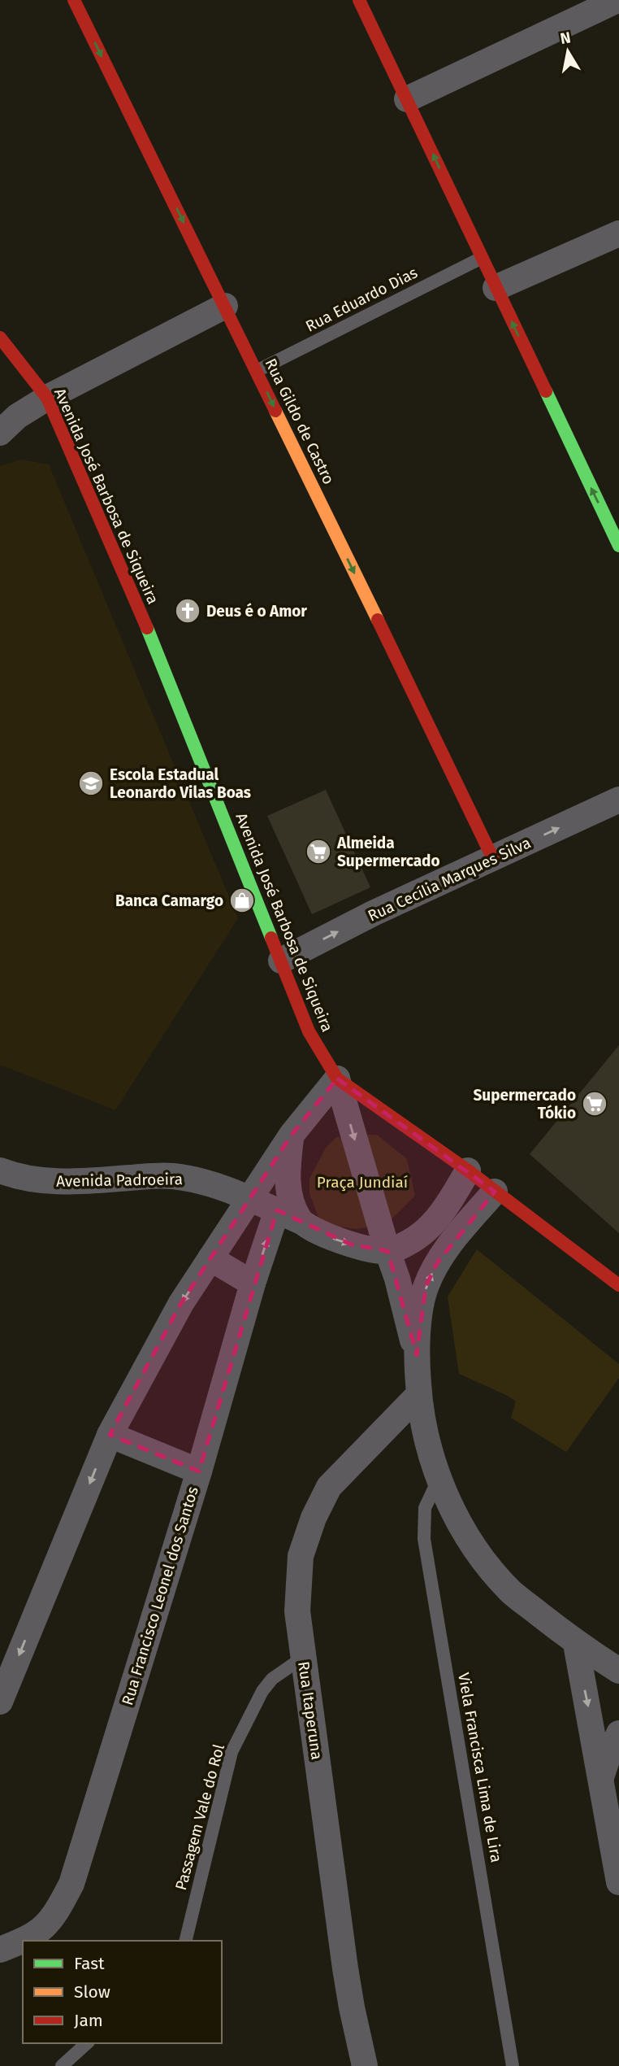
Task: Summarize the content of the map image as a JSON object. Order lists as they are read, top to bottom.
{
  "streets": {
    "street": [
      "Rua Gildo de Castro",
      "Avenida José Barbosa de Siqueira",
      "Rua Cecília Marques Silva",
      "Avenida Padroeira",
      "Rua Francisco Leonel dos Santos",
      "Rua Itaperuna"
    ],
    "lane": ["Rua Eduardo Dias", "Viela Francisca Lima de Lira", "Passagem Vale do Rol"]
  },
  "crossings": [
    ["Rua Eduardo Dias", "Rua Gildo de Castro"],
    ["Rua Gildo de Castro", "Rua Cecília Marques Silva"],
    ["Avenida José Barbosa de Siqueira", "Rua Cecília Marques Silva"],
    ["Avenida Padroeira", "Rua Francisco Leonel dos Santos"],
    ["Rua Itaperuna", "Passagem Vale do Rol"]
  ],
  "one_way": ["Rua Gildo de Castro", "Rua Cecília Marques Silva"],
  "parks": ["Praça Jundiaí"],
  "places": {
    "church": ["Deus é o Amor"],
    "school or university": ["Escola Estadual Leonardo Vilas Boas"],
    "supermarket": ["Almeida Supermercado", "Supermercado Tókio"],
    "shop": ["Banca Camargo"]
  },
  "legend": ["Fast", "Slow", "Jam"],
  "north": "top"
}
